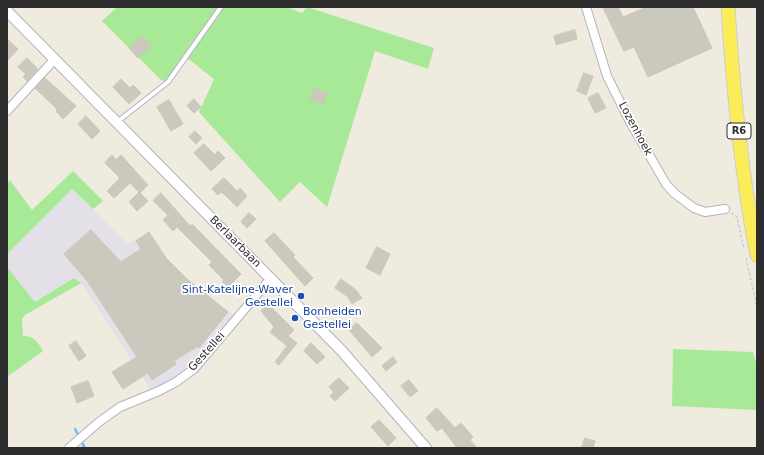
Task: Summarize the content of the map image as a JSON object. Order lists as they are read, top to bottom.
{
  "streets": {
    "main road": ["R6"],
    "street": ["Lozenhoek", "Berlaarbaan", "Gestellei"]
  },
  "crossings": [
    ["Berlaarbaan", "Gestellei"]
  ],
  "places": ["Sint-Katelijne-Waver Gestellei", "Bonheiden Gestellei"]
}
